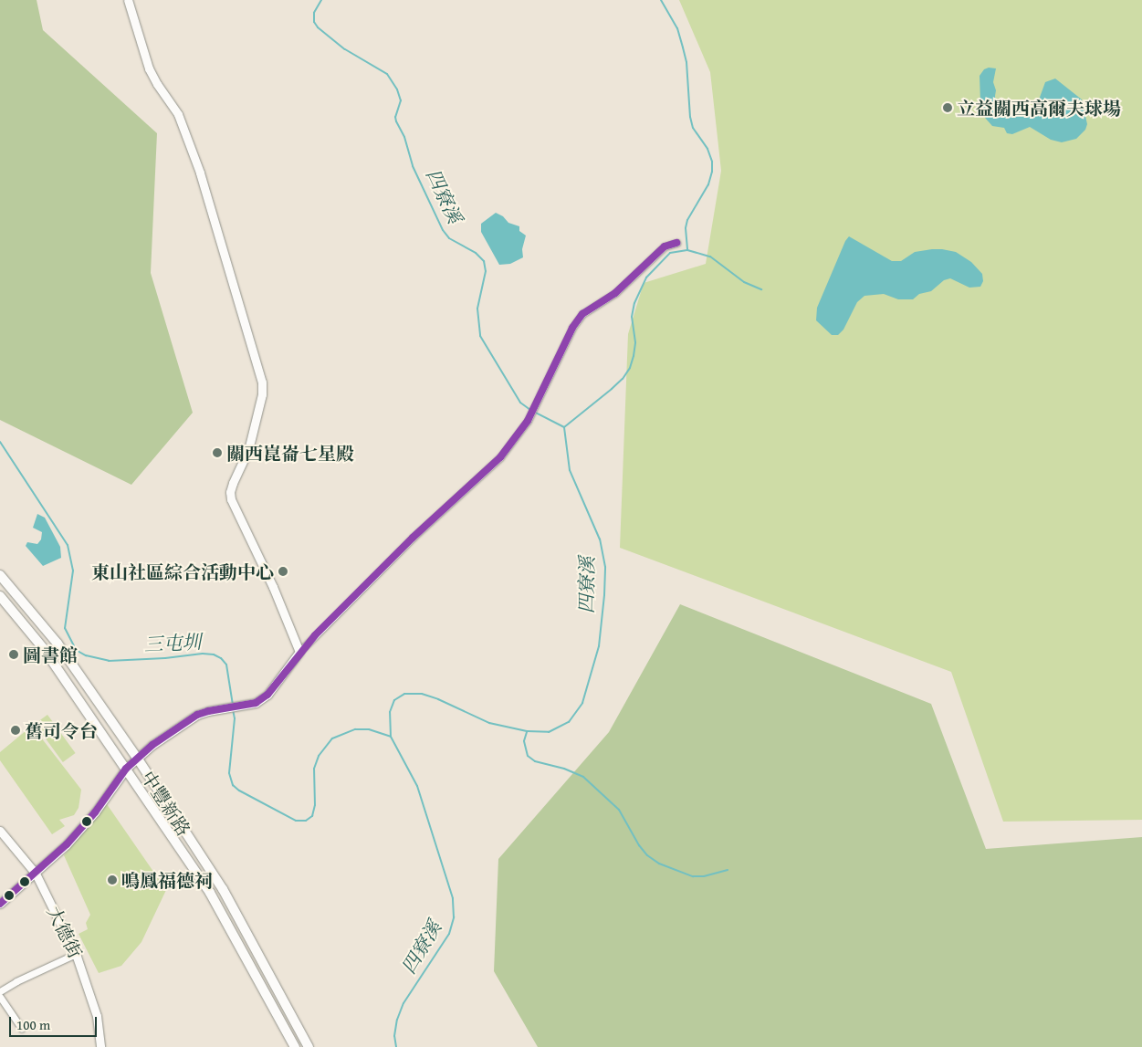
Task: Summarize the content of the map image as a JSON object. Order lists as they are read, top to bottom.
{
  "streets": {
    "main road": ["中豐新路"],
    "street": ["大德街"]
  },
  "water": ["四寮溪", "三屯圳"],
  "places": [
    "立益關西高爾夫球場",
    "關西崑崙七星殿",
    "東山社區綜合活動中心",
    "圖書館",
    "舊司令台",
    "鳴鳳福德祠"
  ],
  "scale_bar": "100 m"
}
